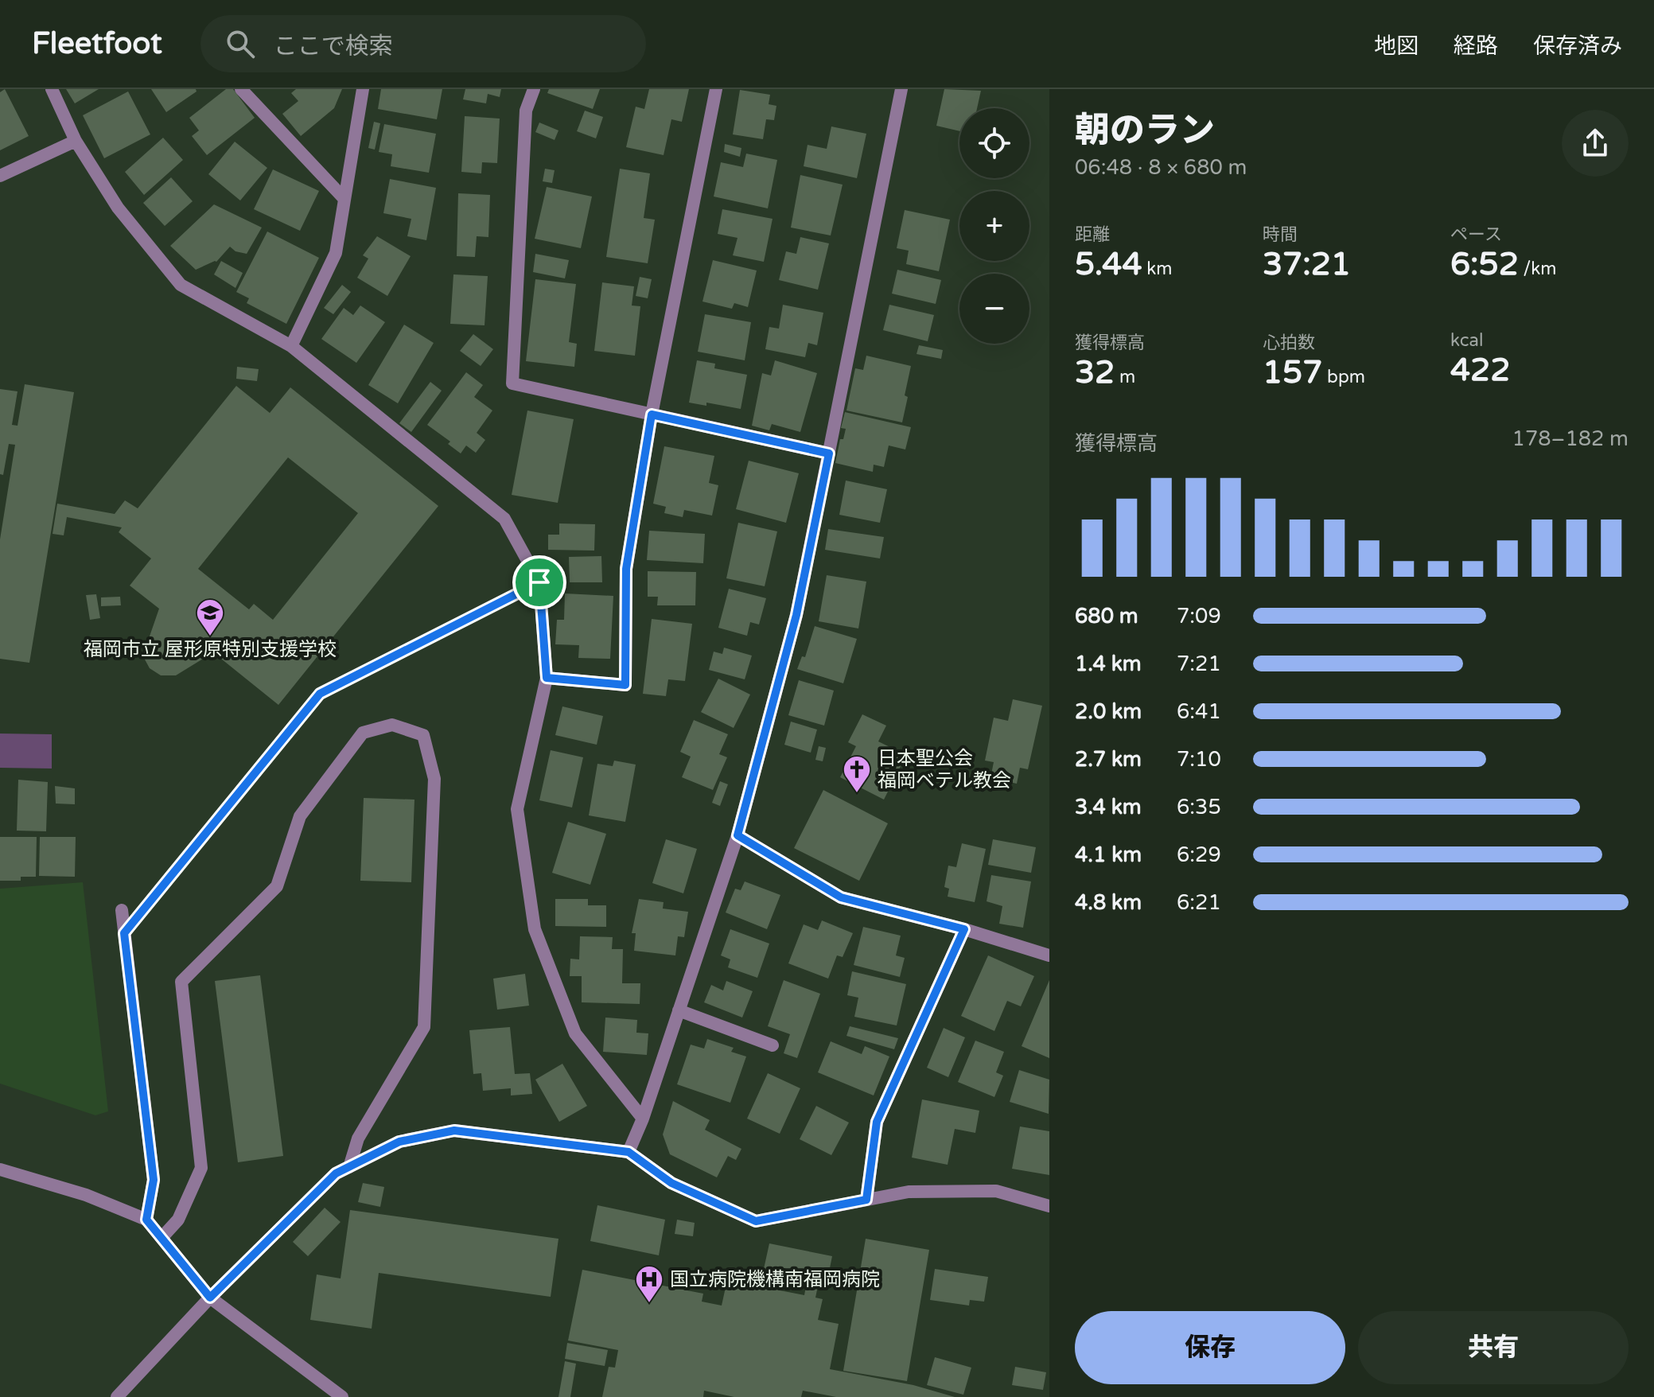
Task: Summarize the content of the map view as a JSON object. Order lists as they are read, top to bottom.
{
  "places": {
    "school or university": ["福岡市立 屋形原特別支援学校"],
    "church": ["日本聖公会 福岡ベテル教会"],
    "hospital": ["国立病院機構南福岡病院"]
  },
  "page": {
    "header": "Fleetfoot",
    "search": "ここで検索",
    "nav": ["地図", "経路", "保存済み"],
    "heading": ["朝のラン", "06:48 · 8 × 680 m"],
    "map_buttons": ["+", "−"],
    "stats": [
      ["距離", "5.44 km"],
      ["時間", "37:21"],
      ["ペース", "6:52 /km"],
      ["獲得標高", "32 m"],
      ["心拍数", "157 bpm"],
      ["kcal", "422"]
    ],
    "chart": ["獲得標高", "178–182 m"],
    "list": [
      {
        "name": "680 m",
        "note": "7:09"
      },
      {
        "name": "1.4 km",
        "note": "7:21"
      },
      {
        "name": "2.0 km",
        "note": "6:41"
      },
      {
        "name": "2.7 km",
        "note": "7:10"
      },
      {
        "name": "3.4 km",
        "note": "6:35"
      },
      {
        "name": "4.1 km",
        "note": "6:29"
      },
      {
        "name": "4.8 km",
        "note": "6:21"
      }
    ],
    "buttons": ["保存", "共有"]
  }
}
